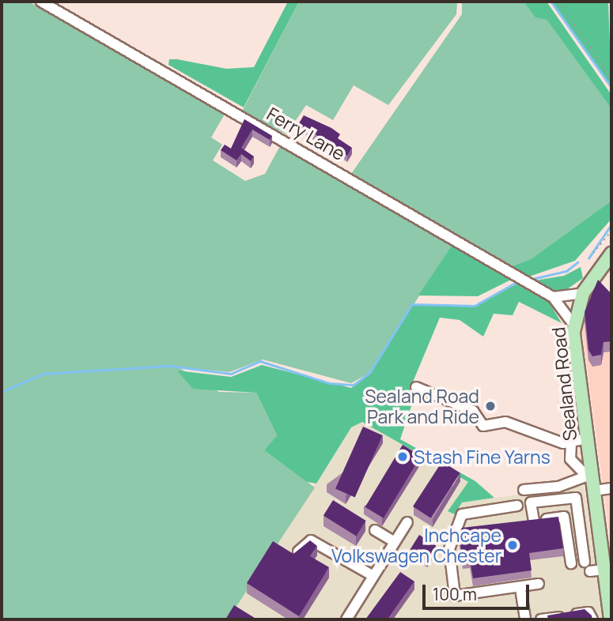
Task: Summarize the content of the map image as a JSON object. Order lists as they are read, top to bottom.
{
  "streets": {
    "main road": ["Sealand Road"],
    "street": ["Ferry Lane"]
  },
  "crossings": [
    ["Ferry Lane", "Sealand Road"]
  ],
  "places": ["Sealand Road Park and Ride", "Stash Fine Yarns", "Inchcape Volkswagen Chester"],
  "scale_bar": "100 m"
}
